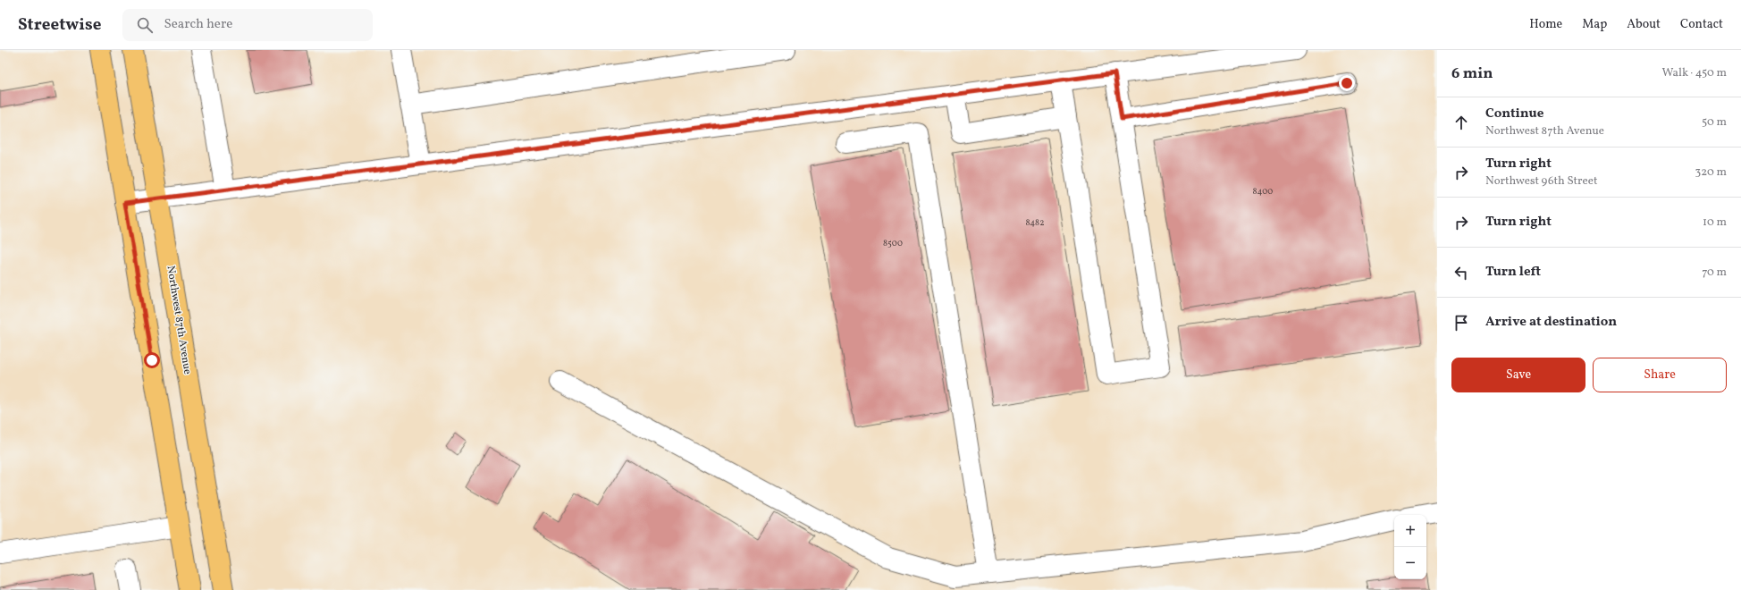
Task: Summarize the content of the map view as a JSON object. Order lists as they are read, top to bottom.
{
  "streets": {
    "main road": ["Northwest 87th Avenue"]
  },
  "house_numbers": ["8400", "8482", "8500"],
  "page": {
    "header": "Streetwise",
    "search": "Search here",
    "nav": [
      "Home",
      "Map",
      "About",
      "Contact"
    ],
    "heading": ["6 min", "Walk · 450 m"],
    "list": [
      ["Continue", "Northwest 87th Avenue", "50 m"],
      ["Turn right", "Northwest 96th Street", "320 m"],
      ["Turn right", "10 m"],
      ["Turn left", "70 m"],
      "Arrive at destination"
    ],
    "buttons": ["Save", "Share"],
    "map_buttons": ["+", "−"]
  }
}
